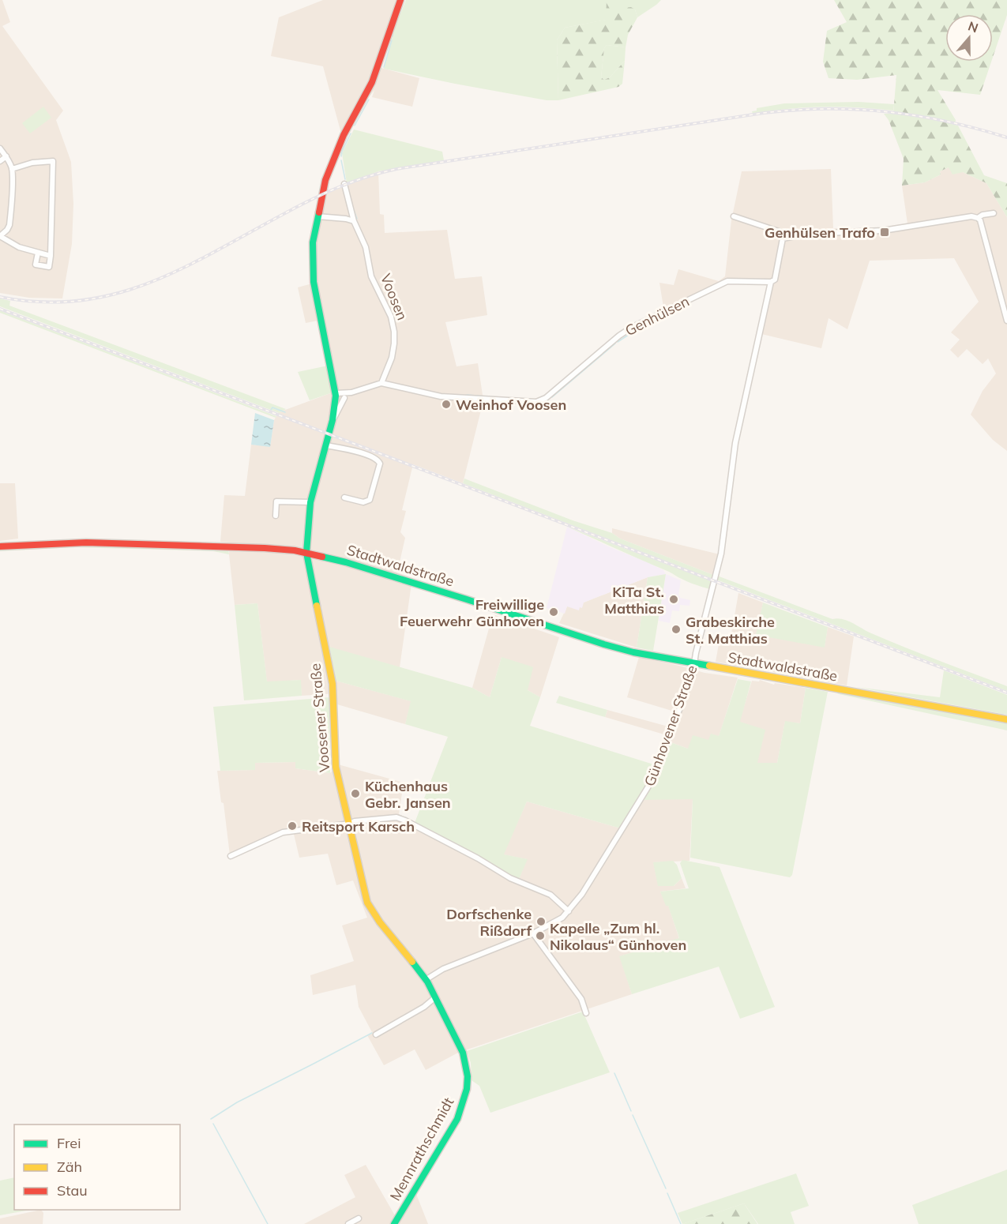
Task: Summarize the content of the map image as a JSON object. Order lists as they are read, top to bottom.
{
  "streets": {
    "street": [
      "Voosen",
      "Genhülsen",
      "Stadtwaldstraße",
      "Voosener Straße",
      "Günhovener Straße",
      "Mennrathschmidt"
    ]
  },
  "crossings": [
    ["Voosen", "Genhülsen"],
    ["Genhülsen", "Günhovener Straße"],
    ["Stadtwaldstraße", "Voosener Straße"],
    ["Stadtwaldstraße", "Günhovener Straße"],
    ["Voosener Straße", "Günhovener Straße"],
    ["Voosener Straße", "Mennrathschmidt"]
  ],
  "places": {
    "transit": ["Genhülsen Trafo"],
    "other": [
      "Weinhof Voosen",
      "KiTa St. Matthias",
      "Freiwillige Feuerwehr Günhoven",
      "Grabeskirche St. Matthias",
      "Küchenhaus Gebr. Jansen",
      "Reitsport Karsch",
      "Dorfschenke Rißdorf",
      "Kapelle „Zum hl. Nikolaus“ Günhoven"
    ]
  },
  "legend": ["Frei", "Zäh", "Stau"],
  "north": "top"
}
